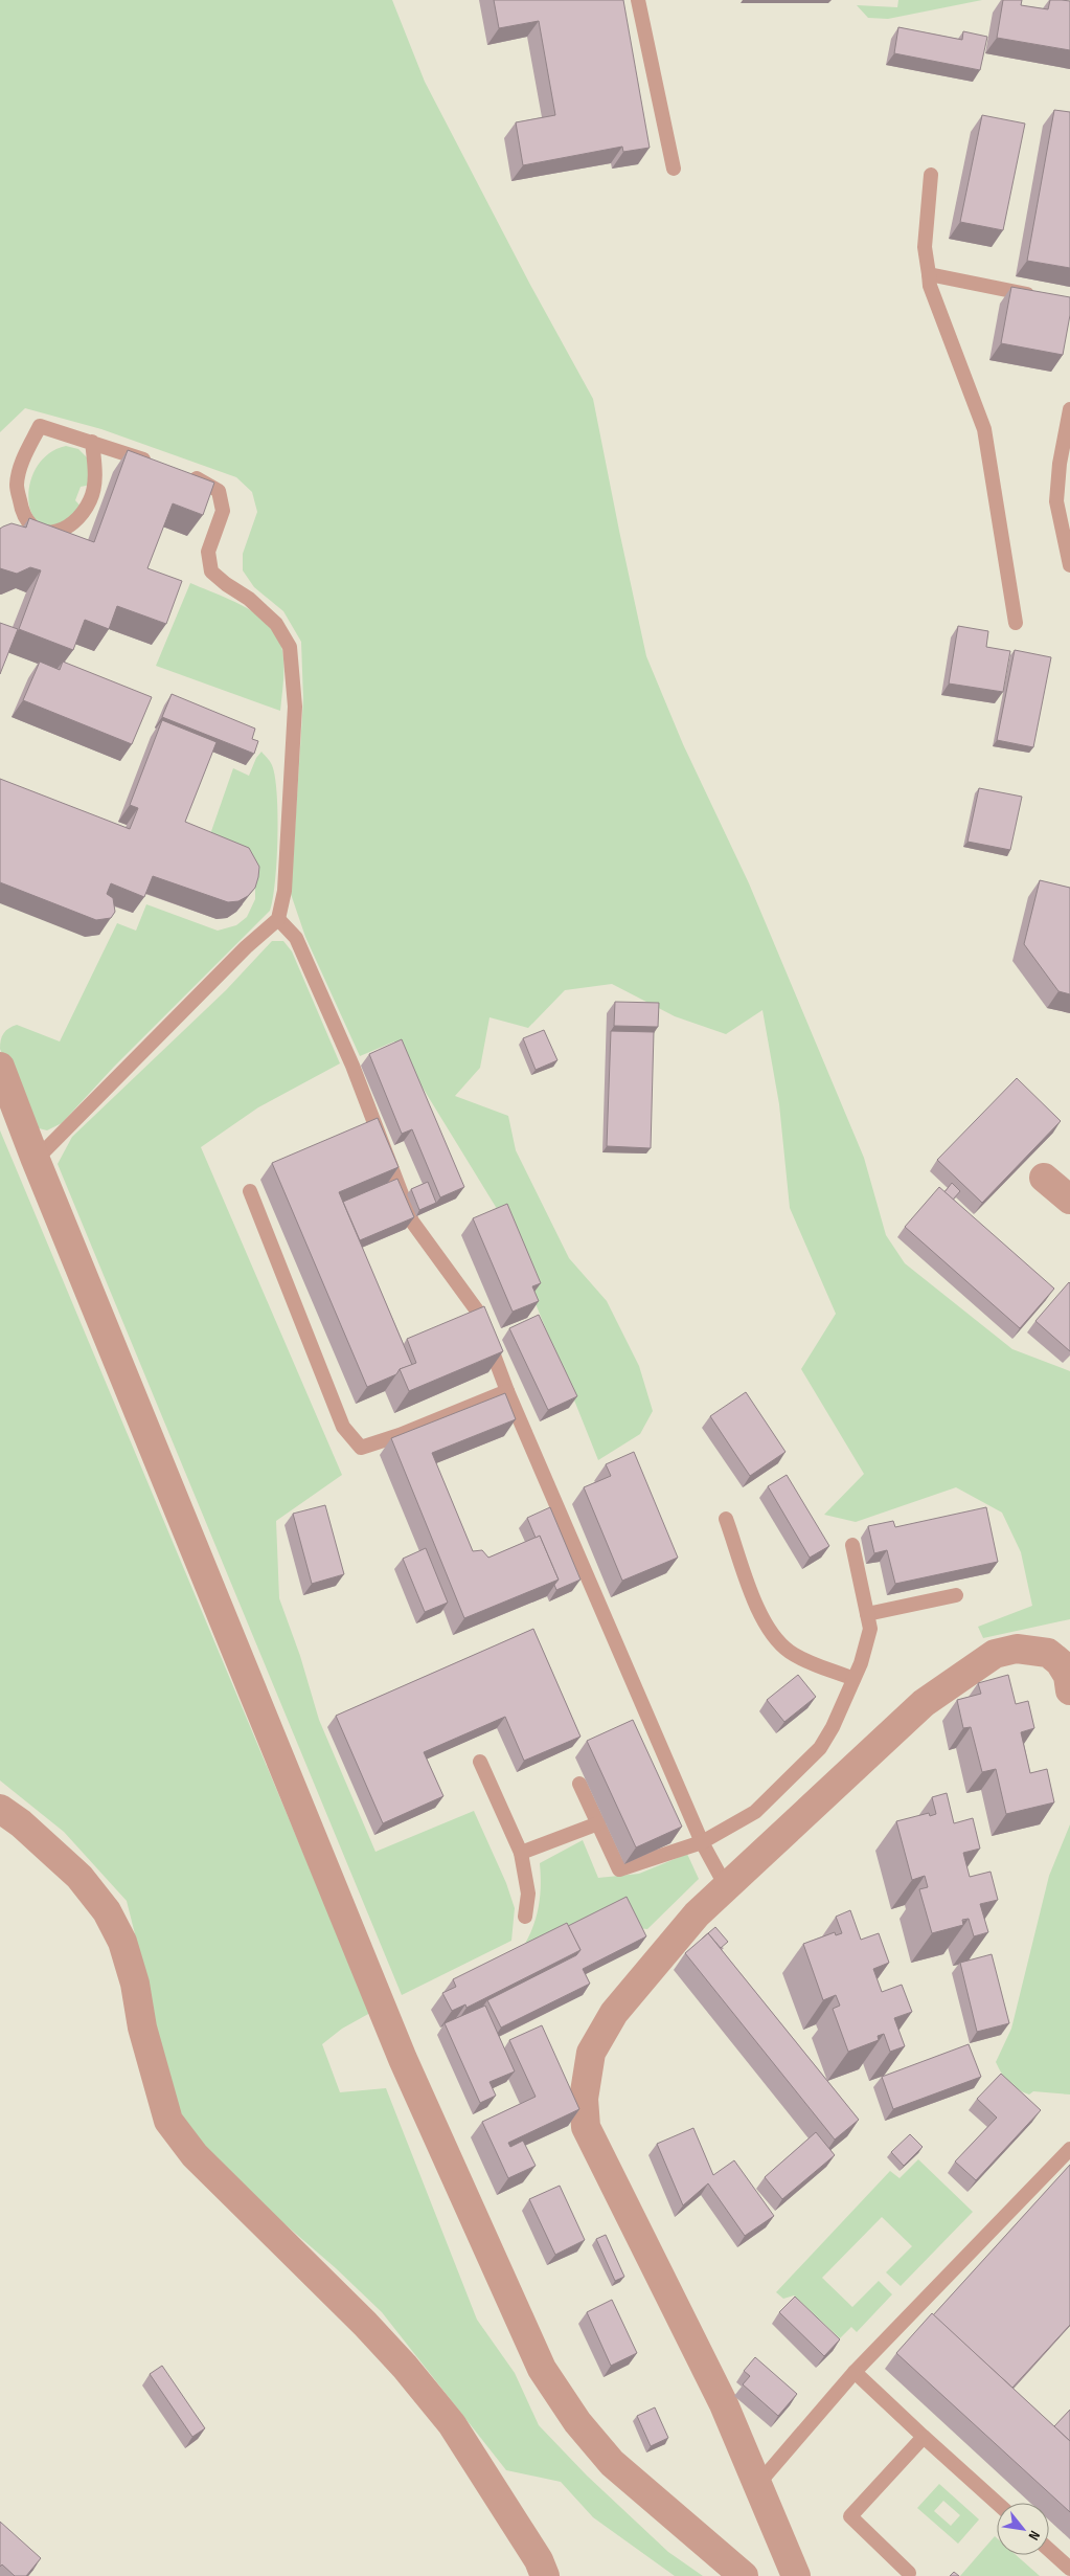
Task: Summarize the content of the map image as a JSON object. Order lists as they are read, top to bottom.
{
  "north": "bottom right"
}
